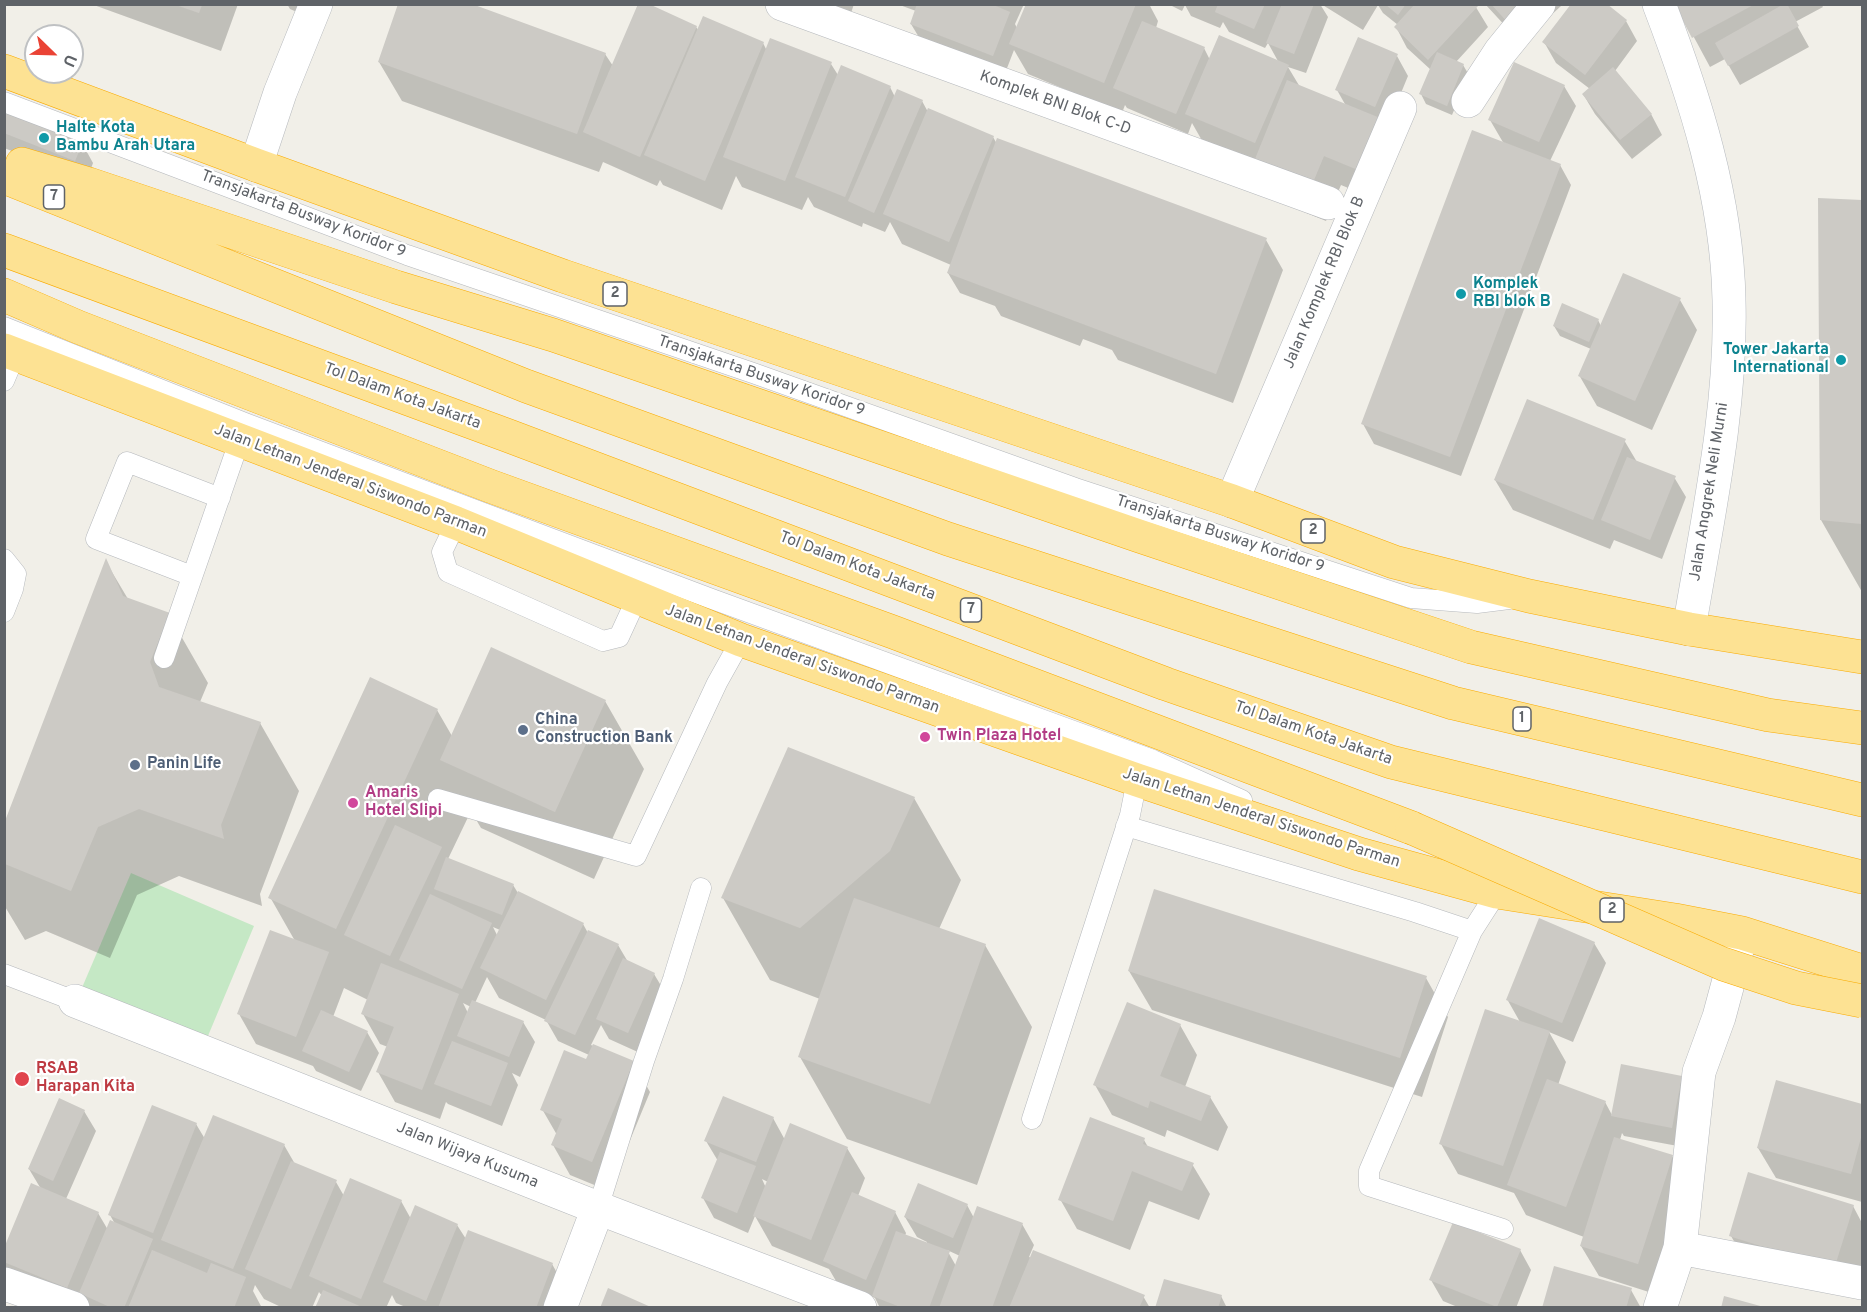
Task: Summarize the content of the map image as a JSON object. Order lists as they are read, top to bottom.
{
  "streets": {
    "highway": [
      "7",
      "2",
      "Tol Dalam Kota Jakarta",
      "Jalan Letnan Jenderal Siswondo Parman",
      "1"
    ],
    "street": [
      "Komplek BNI Blok C-D",
      "Jalan Komplek RBI Blok B",
      "Jalan Anggrek Neli Murni",
      "Jalan Wijaya Kusuma"
    ],
    "lane": ["Transjakarta Busway Koridor 9"]
  },
  "crossings": [
    ["7", "1"],
    ["Transjakarta Busway Koridor 9", "2"],
    ["Jalan Komplek RBI Blok B", "2"],
    ["2", "Jalan Anggrek Neli Murni"]
  ],
  "places": [
    "Halte Kota Bambu Arah Utara",
    "Komplek RBI blok B",
    "Tower Jakarta International",
    "China Construction Bank",
    "Twin Plaza Hotel",
    "Panin Life",
    "Amaris Hotel Slipi",
    "RSAB Harapan Kita"
  ],
  "north": "bottom right"
}
